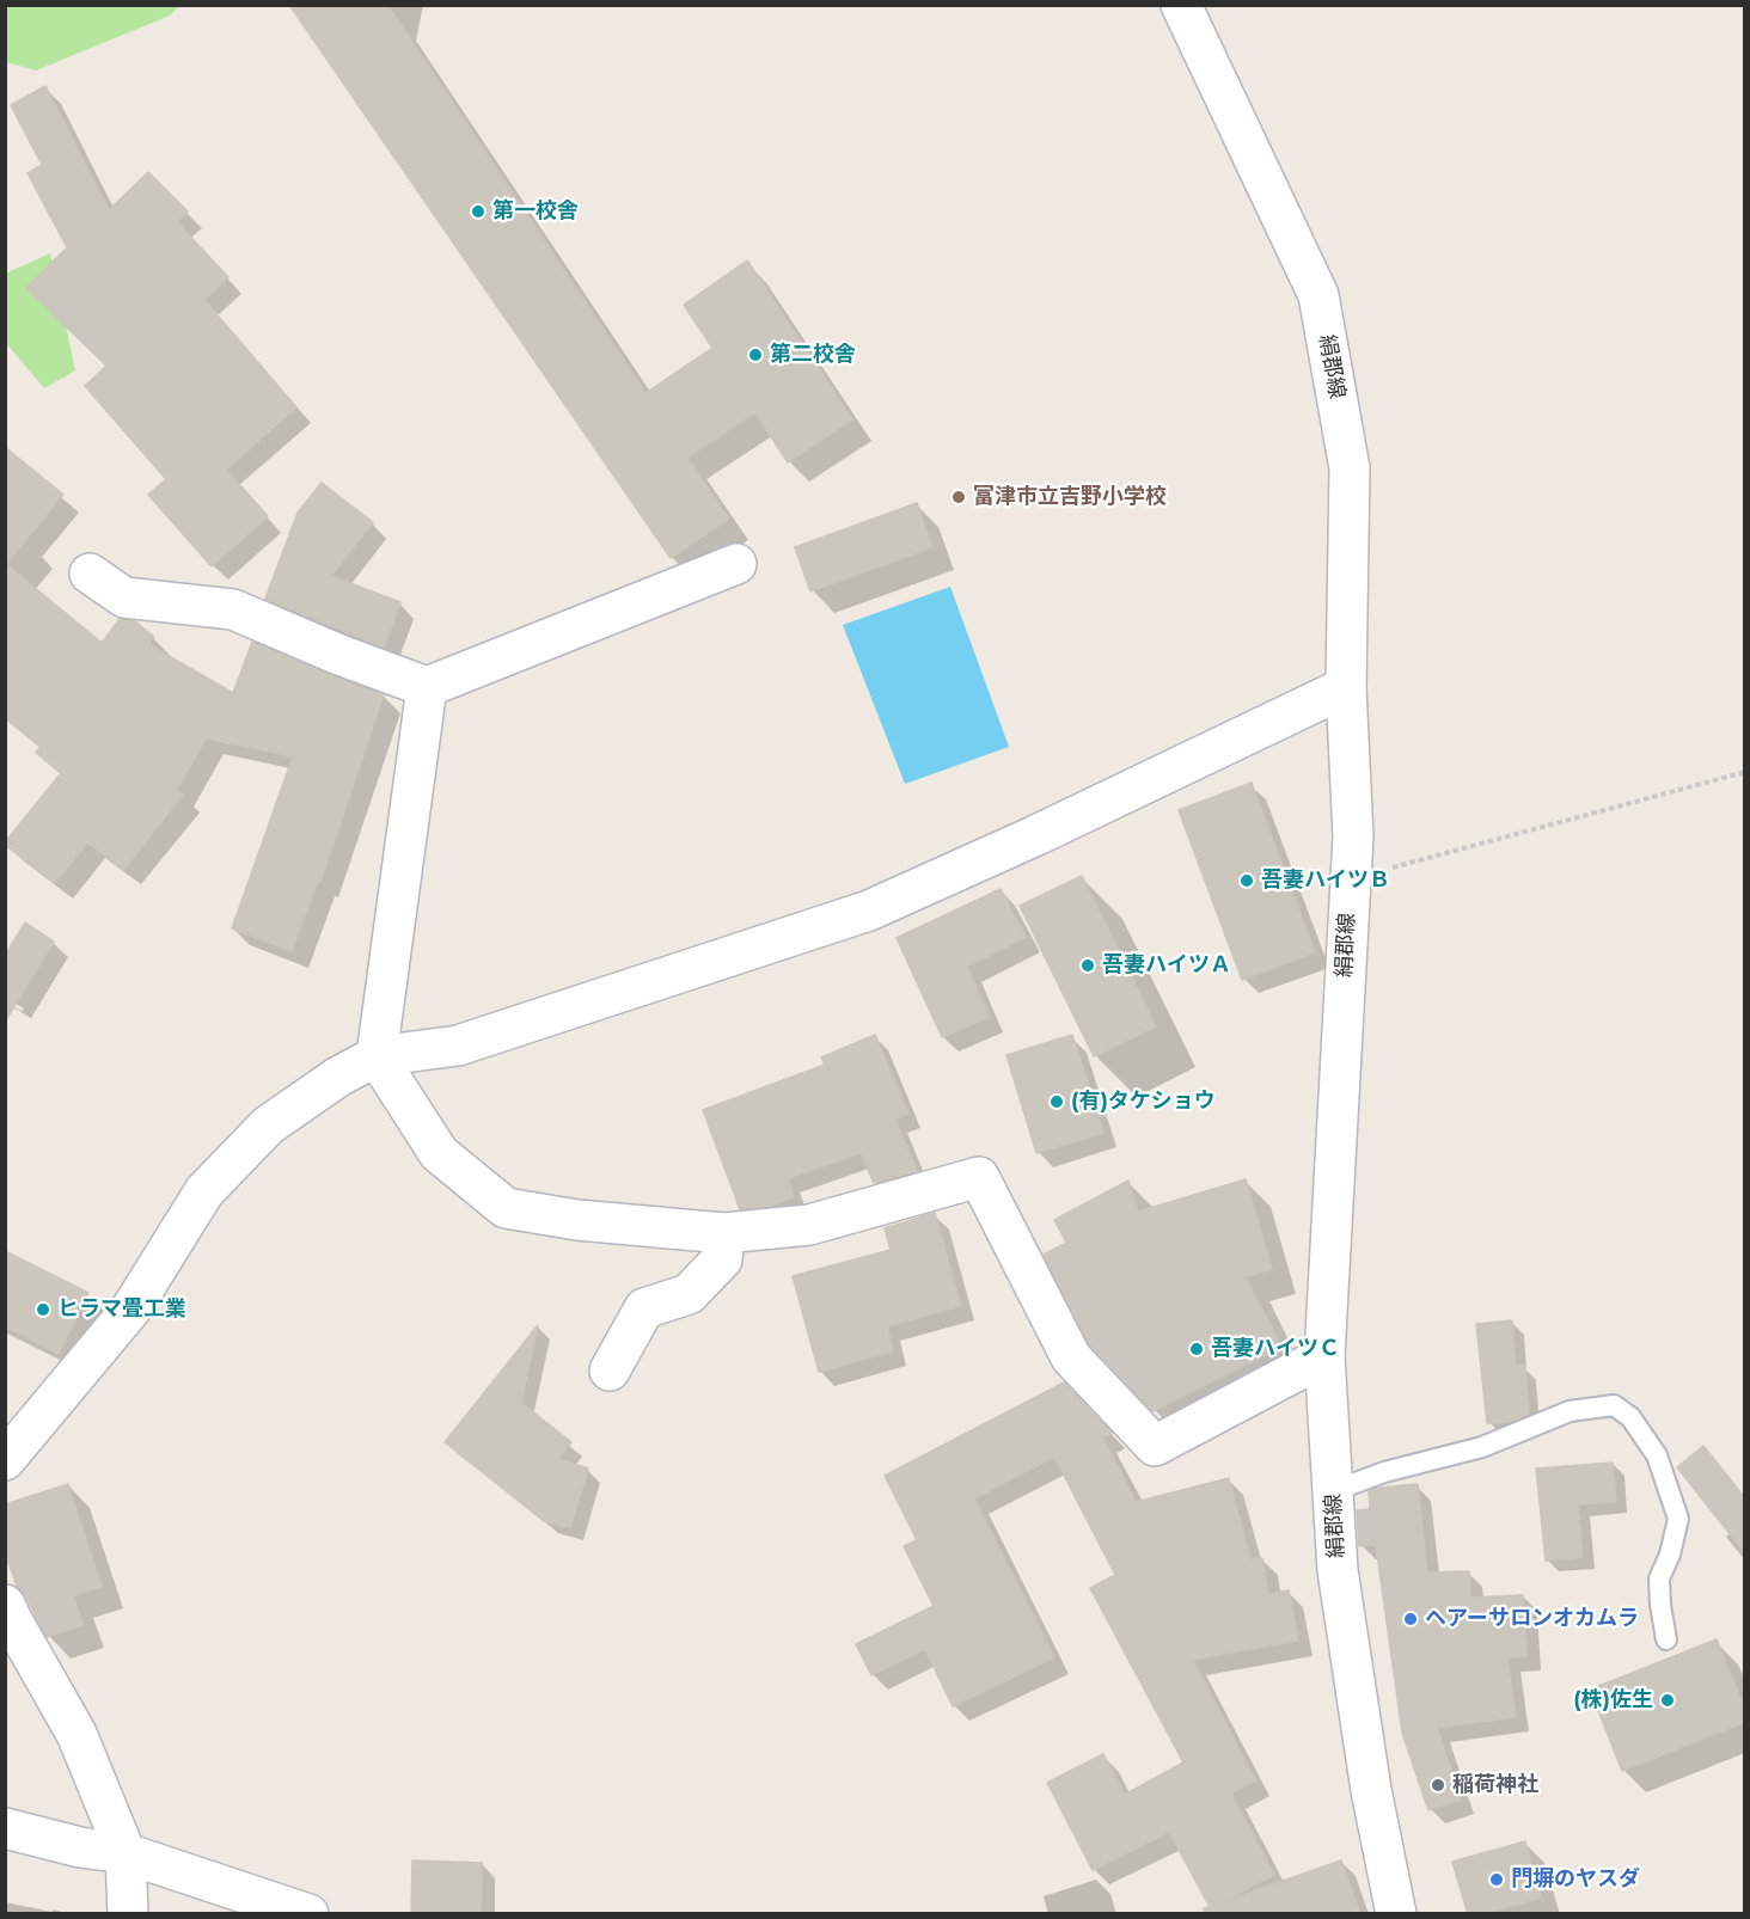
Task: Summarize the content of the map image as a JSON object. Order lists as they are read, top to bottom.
{
  "streets": {
    "street": ["絹郡線"]
  },
  "places": [
    "第一校舎",
    "第二校舎",
    "富津市立吉野小学校",
    "吾妻ハイツＢ",
    "吾妻ハイツＡ",
    "(有)タケショウ",
    "ヒラマ畳工業",
    "吾妻ハイツＣ",
    "ヘアーサロンオカムラ",
    "(株)佐生",
    "稲荷神社",
    "門塀のヤスダ"
  ]
}
